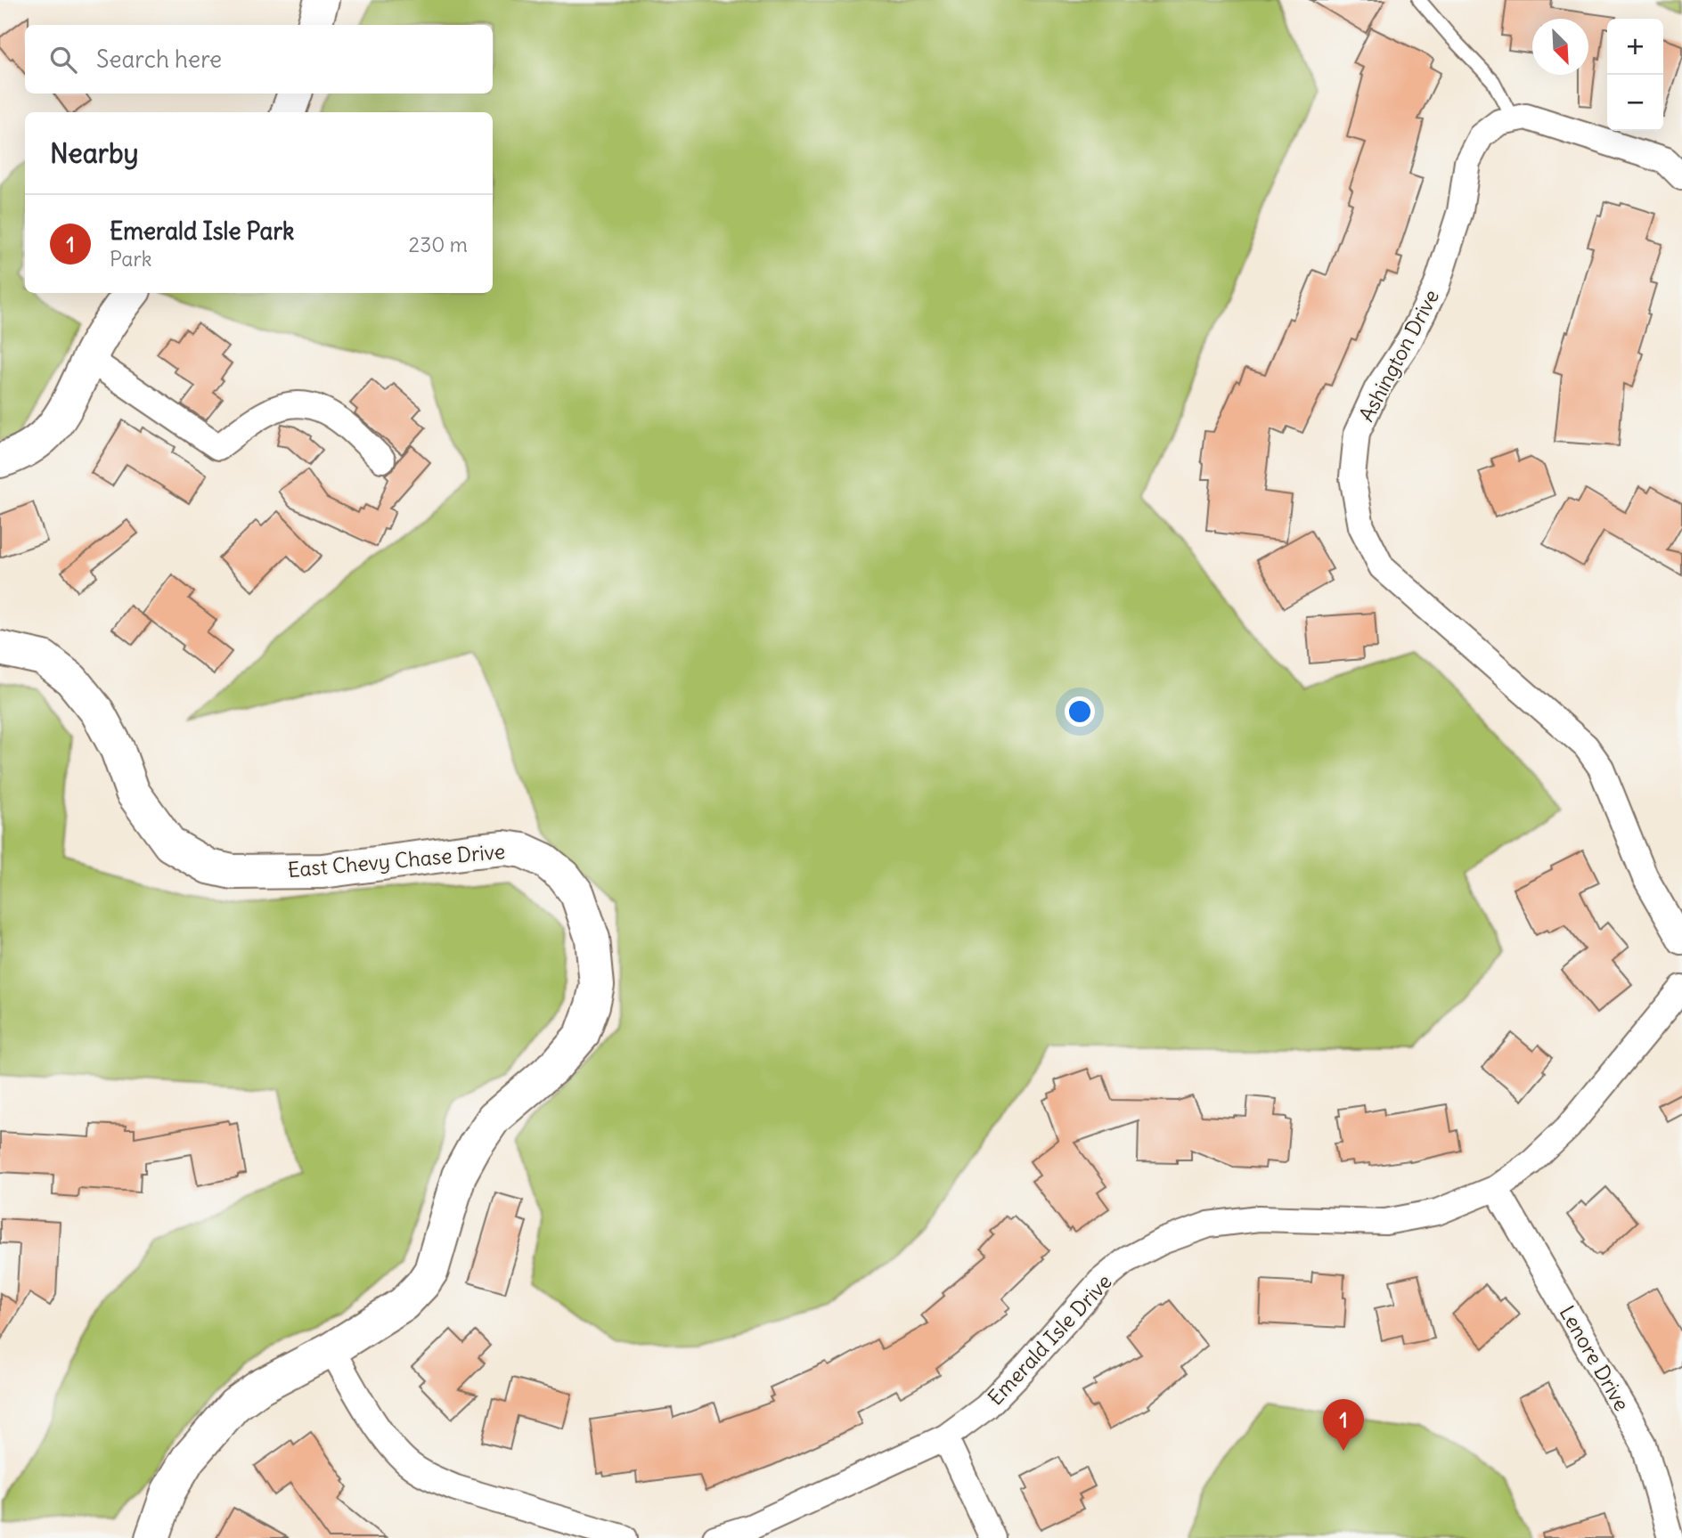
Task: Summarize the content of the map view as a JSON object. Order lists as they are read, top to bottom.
{
  "streets": {
    "main road": ["East Chevy Chase Drive"],
    "street": ["Ashington Drive", "Emerald Isle Drive", "Lenore Drive"]
  },
  "crossings": [
    ["Emerald Isle Drive", "Lenore Drive"]
  ],
  "north": "bottom right",
  "page": {
    "map_buttons": ["+", "−"],
    "search": "Search here",
    "heading": "Nearby",
    "list": [
      {
        "mark": "1",
        "name": "Emerald Isle Park",
        "note": "Park",
        "value": "230 m"
      }
    ],
    "pins": "1"
  }
}
